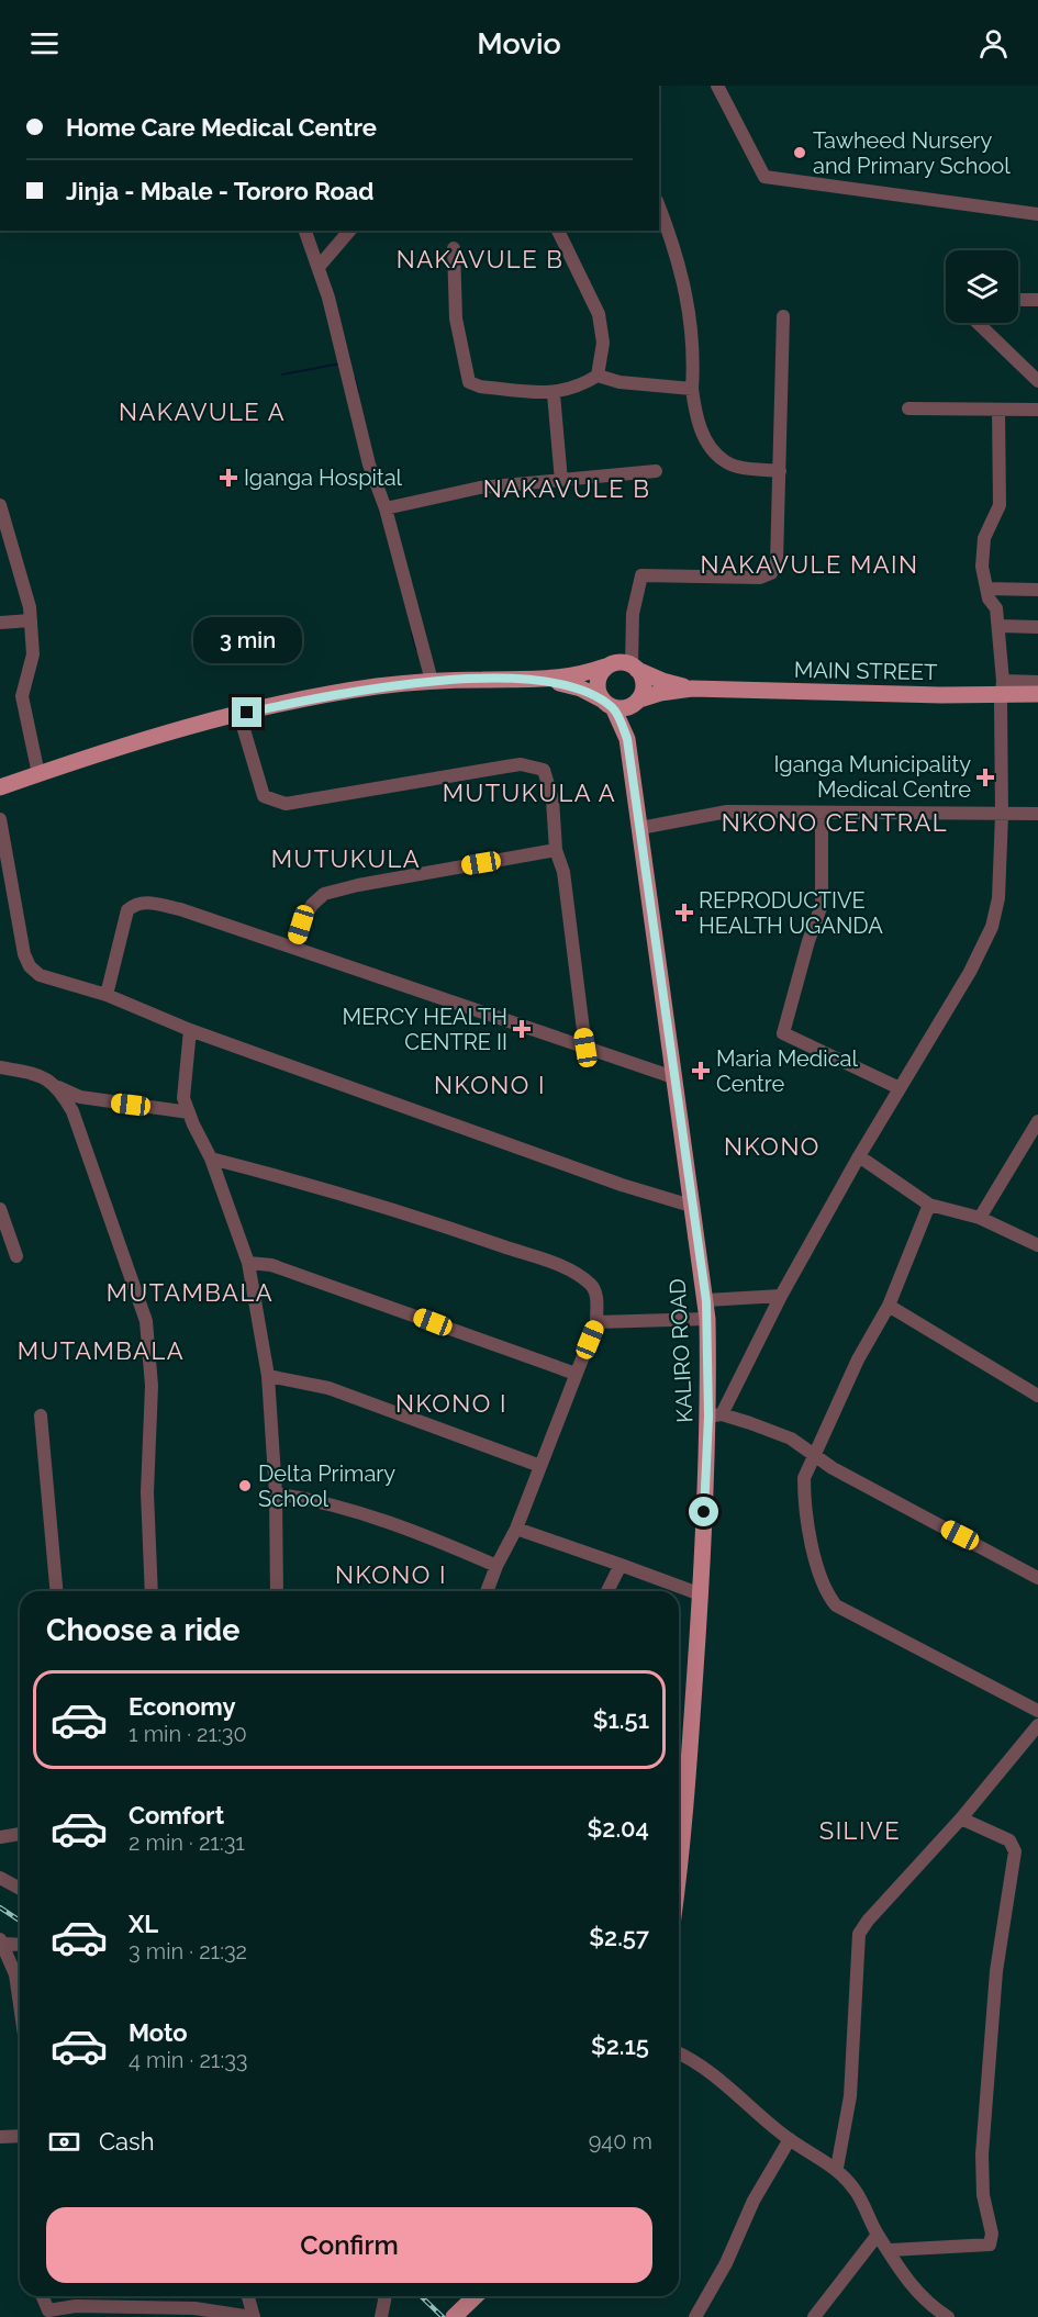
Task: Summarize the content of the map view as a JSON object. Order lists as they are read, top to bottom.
{
  "streets": {
    "main road": ["MAIN STREET", "KALIRO ROAD"]
  },
  "districts": [
    "NAKAVULE B",
    "NAKAVULE A",
    "NAKAVULE B",
    "NAKAVULE MAIN",
    "MUTUKULA A",
    "NKONO CENTRAL",
    "MUTUKULA",
    "NKONO I",
    "NKONO",
    "MUTAMBALA",
    "MUTAMBALA",
    "NKONO I",
    "NKONO I",
    "SILIVE"
  ],
  "places": {
    "other": ["Tawheed Nursery and Primary School", "Delta Primary School"],
    "health": [
      "Iganga Hospital",
      "Iganga Municipality Medical Centre",
      "REPRODUCTIVE HEALTH UGANDA",
      "MERCY HEALTH CENTRE II",
      "Maria Medical Centre"
    ]
  },
  "page": {
    "header": "Movio",
    "banner": ["Home Care Medical Centre", "Jinja - Mbale - Tororo Road"],
    "bubble": "3 min",
    "heading": "Choose a ride",
    "list": [
      {
        "name": "Economy",
        "note": "1 min · 21:30",
        "value": "$1.51"
      },
      {
        "name": "Comfort",
        "note": "2 min · 21:31",
        "value": "$2.04"
      },
      {
        "name": "XL",
        "note": "3 min · 21:32",
        "value": "$2.57"
      },
      {
        "name": "Moto",
        "note": "4 min · 21:33",
        "value": "$2.15"
      }
    ],
    "pay": ["Cash", "940 m"],
    "buttons": "Confirm"
  }
}
